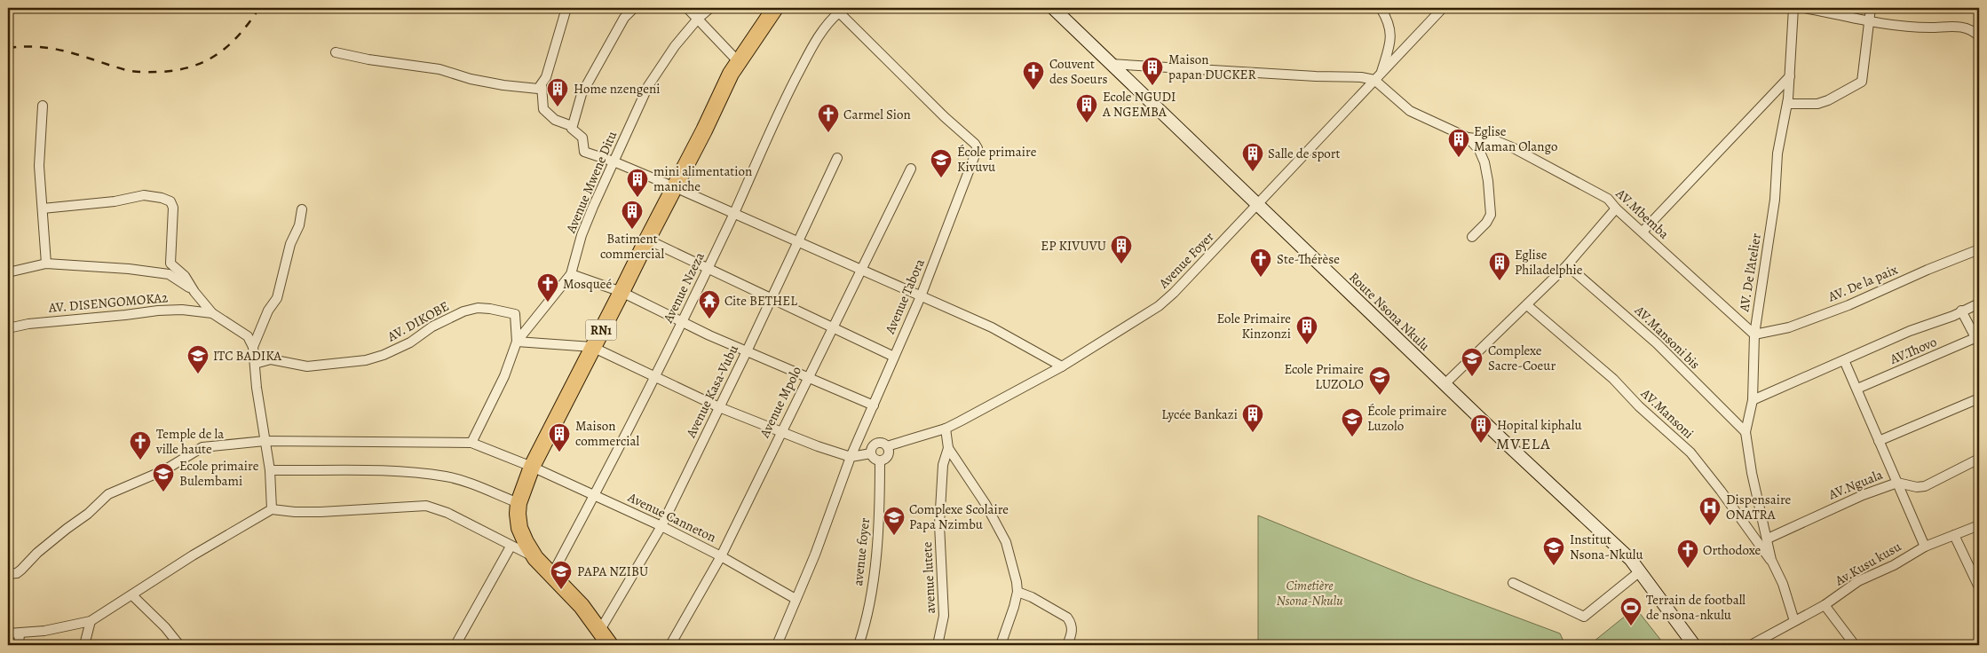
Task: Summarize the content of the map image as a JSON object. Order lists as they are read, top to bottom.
{
  "streets": {
    "highway": ["RN1"],
    "street": [
      "Avenue Mwene Ditu",
      "AV.Mbemba",
      "Avenue Foyer",
      "AV. De l'Atelier",
      "AV. De la paix",
      "Avenue Nzeza",
      "Avenue Tabora",
      "AV. DISENGOMOKA2",
      "Route Nsona Nkulu",
      "AV. DIKOBE",
      "AV.Mansoni bis",
      "AV.Thovo",
      "Avenue Kasa-Vubu",
      "Avenue Mpolo",
      "AV.Mansoni",
      "AV.Nguala",
      "Avenue Canneton",
      "avenue foyer",
      "Av.Kusu kusu",
      "avenue lutete"
    ]
  },
  "crossings": [
    ["AV.Mbemba", "AV. De l'Atelier"],
    ["AV.Mbemba", "AV. De la paix"],
    ["Avenue Foyer", "Route Nsona Nkulu"],
    ["Avenue Foyer", "avenue foyer"],
    ["Avenue Foyer", "avenue lutete"],
    ["AV. De l'Atelier", "AV. De la paix"],
    ["AV. De l'Atelier", "AV.Mansoni bis"],
    ["AV. De l'Atelier", "AV.Mansoni"],
    ["AV. De l'Atelier", "AV.Nguala"],
    ["Avenue Nzeza", "Avenue Tabora"],
    ["Avenue Nzeza", "RN1"],
    ["Avenue Nzeza", "Avenue Canneton"],
    ["Avenue Tabora", "Avenue Canneton"],
    ["RN1", "Avenue Kasa-Vubu"],
    ["RN1", "Avenue Canneton"],
    ["Avenue Kasa-Vubu", "Avenue Canneton"],
    ["Avenue Mpolo", "Avenue Canneton"]
  ],
  "districts": ["MVELA"],
  "parks": ["Cimetière Nsona-Nkulu"],
  "places": {
    "building": [
      "Maison papan DUCKER",
      "Home nzengeni",
      "Ecole NGUDI A NGEMBA",
      "Eglise Maman Olango",
      "Salle de sport",
      "mini alimentation maniche",
      "Batiment commercial",
      "EP KIVUVU",
      "Eglise Philadelphie",
      "Eole Primaire Kinzonzi",
      "Lycée Bankazi",
      "Hopital kiphalu",
      "Maison commercial"
    ],
    "church": [
      "Couvent des Soeurs",
      "Carmel Sion",
      "Ste-Thérèse",
      "Mosqueé",
      "Temple de la ville haute",
      "Orthodoxe"
    ],
    "school or university": [
      "École primaire Kivuvu",
      "ITC BADIKA",
      "Complexe Sacre-Coeur",
      "Ecole Primaire LUZOLO",
      "École primaire Luzolo",
      "Ecole primaire Bulembami",
      "Complexe Scolaire Papa Nzimbu",
      "Institut Nsona-Nkulu",
      "PAPA NZIBU"
    ],
    "temple": ["Cite BETHEL"],
    "hospital": ["Dispensaire ONATRA"],
    "sports": ["Terrain de football de nsona-nkulu"]
  }
}
